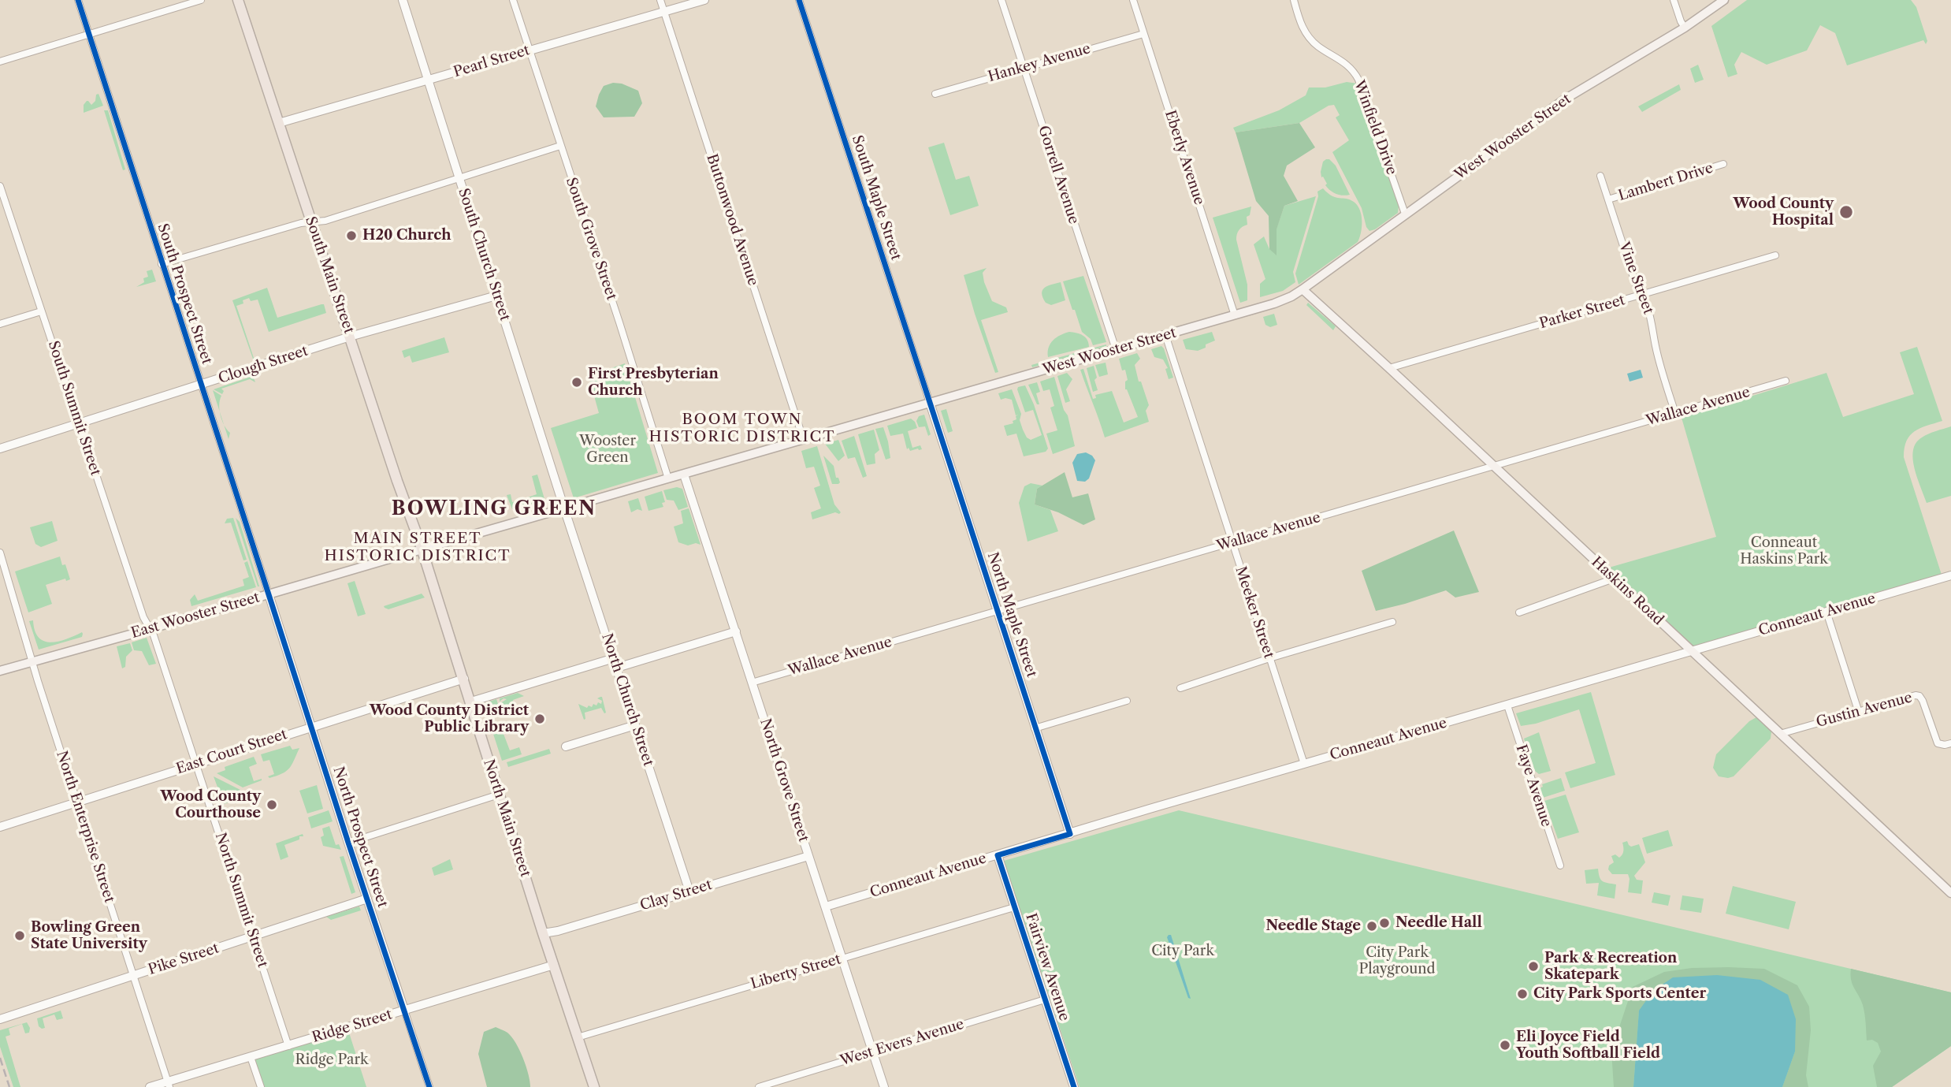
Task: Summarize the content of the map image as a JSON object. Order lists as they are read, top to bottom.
{
  "streets": {
    "main road": [
      "West Wooster Street",
      "South Main Street",
      "Haskins Road",
      "East Wooster Street",
      "North Main Street"
    ],
    "street": [
      "Pearl Street",
      "Hankey Avenue",
      "Winfield Drive",
      "Eberly Avenue",
      "Gorrell Avenue",
      "Lambert Drive",
      "South Maple Street",
      "Buttonwood Avenue",
      "South Grove Street",
      "South Church Street",
      "Vine Street",
      "South Prospect Street",
      "Parker Street",
      "Clough Street",
      "Wallace Avenue",
      "South Summit Street",
      "Meeker Street",
      "North Maple Street",
      "Conneaut Avenue",
      "North Church Street",
      "Gustin Avenue",
      "East Court Street",
      "North Grove Street",
      "Faye Avenue",
      "North Enterprise Street",
      "North Prospect Street",
      "Clay Street",
      "North Summit Street",
      "Pike Street",
      "Fairview Avenue",
      "Liberty Street",
      "Ridge Street",
      "West Evers Avenue"
    ]
  },
  "crossings": [
    ["Pearl Street", "Buttonwood Avenue"],
    ["Pearl Street", "South Grove Street"],
    ["Pearl Street", "South Church Street"],
    ["Pearl Street", "South Main Street"],
    ["Hankey Avenue", "Eberly Avenue"],
    ["Hankey Avenue", "Gorrell Avenue"],
    ["Winfield Drive", "West Wooster Street"],
    ["West Wooster Street", "Eberly Avenue"],
    ["West Wooster Street", "Gorrell Avenue"],
    ["West Wooster Street", "South Maple Street"],
    ["West Wooster Street", "Buttonwood Avenue"],
    ["West Wooster Street", "South Grove Street"],
    ["West Wooster Street", "South Church Street"],
    ["West Wooster Street", "South Main Street"],
    ["West Wooster Street", "Haskins Road"],
    ["West Wooster Street", "Meeker Street"],
    ["West Wooster Street", "North Maple Street"],
    ["West Wooster Street", "East Wooster Street"],
    ["West Wooster Street", "North Church Street"],
    ["West Wooster Street", "North Grove Street"],
    ["West Wooster Street", "North Main Street"],
    ["Lambert Drive", "Vine Street"],
    ["South Maple Street", "North Maple Street"],
    ["South Church Street", "Clough Street"],
    ["South Church Street", "North Church Street"],
    ["South Main Street", "Clough Street"],
    ["South Main Street", "East Wooster Street"],
    ["South Main Street", "North Main Street"],
    ["Vine Street", "Parker Street"],
    ["Vine Street", "Wallace Avenue"],
    ["South Prospect Street", "Clough Street"],
    ["South Prospect Street", "East Wooster Street"],
    ["South Prospect Street", "North Prospect Street"],
    ["Parker Street", "Haskins Road"],
    ["Clough Street", "South Summit Street"],
    ["Wallace Avenue", "Haskins Road"],
    ["Wallace Avenue", "Meeker Street"],
    ["Wallace Avenue", "North Maple Street"],
    ["Wallace Avenue", "North Grove Street"],
    ["South Summit Street", "East Wooster Street"],
    ["South Summit Street", "North Summit Street"],
    ["Haskins Road", "Conneaut Avenue"],
    ["Haskins Road", "Gustin Avenue"],
    ["Meeker Street", "Conneaut Avenue"],
    ["North Maple Street", "Conneaut Avenue"],
    ["Conneaut Avenue", "North Grove Street"],
    ["Conneaut Avenue", "Faye Avenue"],
    ["Conneaut Avenue", "Fairview Avenue"],
    ["East Wooster Street", "North Main Street"],
    ["East Wooster Street", "North Enterprise Street"],
    ["East Wooster Street", "North Prospect Street"],
    ["East Wooster Street", "North Summit Street"],
    ["North Church Street", "Clay Street"],
    ["East Court Street", "North Main Street"],
    ["East Court Street", "North Enterprise Street"],
    ["East Court Street", "North Prospect Street"],
    ["East Court Street", "North Summit Street"],
    ["North Grove Street", "Clay Street"],
    ["North Grove Street", "Liberty Street"],
    ["North Grove Street", "West Evers Avenue"],
    ["North Main Street", "Clay Street"],
    ["North Main Street", "Liberty Street"],
    ["North Main Street", "Ridge Street"],
    ["North Enterprise Street", "Pike Street"],
    ["North Enterprise Street", "Ridge Street"],
    ["North Prospect Street", "Pike Street"],
    ["North Prospect Street", "Ridge Street"],
    ["North Summit Street", "Pike Street"],
    ["North Summit Street", "Ridge Street"],
    ["Fairview Avenue", "Liberty Street"],
    ["Fairview Avenue", "West Evers Avenue"]
  ],
  "districts": ["BOOM TOWN HISTORIC DISTRICT", "BOWLING GREEN", "MAIN STREET HISTORIC DISTRICT"],
  "parks": [
    "Wooster Green",
    "Conneaut Haskins Park",
    "City Park",
    "City Park Playground",
    "Ridge Park"
  ],
  "places": [
    "Wood County Hospital",
    "H20 Church",
    "First Presbyterian Church",
    "Wood County District Public Library",
    "Wood County Courthouse",
    "Needle Hall",
    "Needle Stage",
    "Bowling Green State University",
    "Park & Recreation Skatepark",
    "City Park Sports Center",
    "Eli Joyce Field Youth Softball Field"
  ]
}
